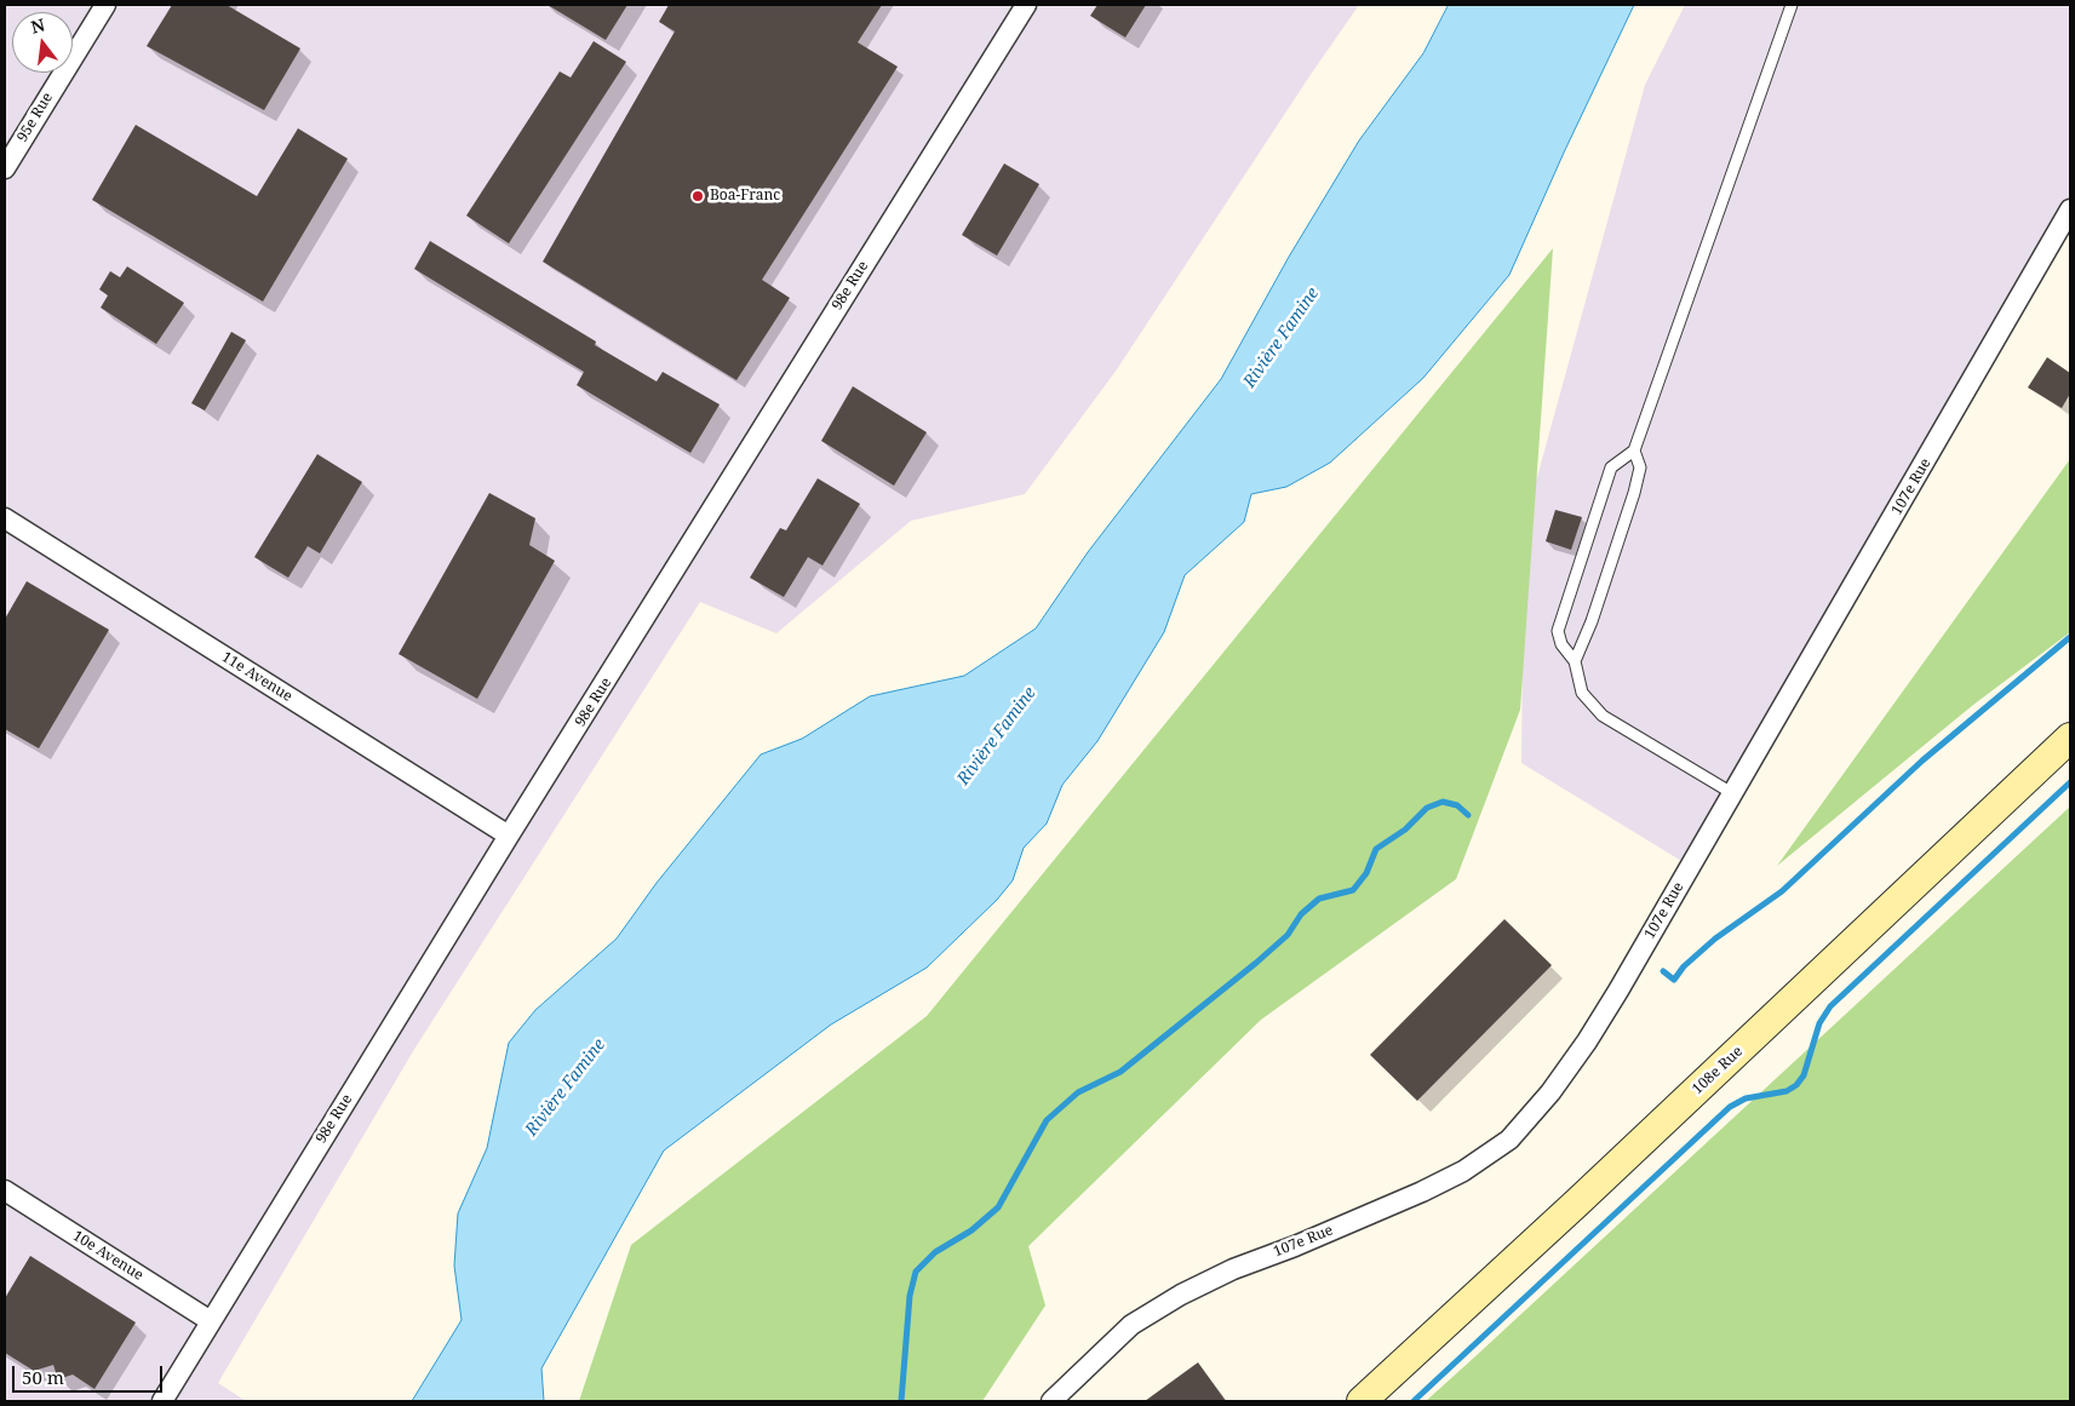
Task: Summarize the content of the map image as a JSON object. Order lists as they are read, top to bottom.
{
  "streets": {
    "main road": ["108e Rue"],
    "street": [
      "95e Rue",
      "98e Rue",
      "107e Rue",
      "11e Avenue",
      "10e Avenue"
    ]
  },
  "crossings": [
    ["98e Rue", "11e Avenue"],
    ["98e Rue", "10e Avenue"]
  ],
  "water": ["Rivière Famine"],
  "places": ["Boa-Franc"],
  "scale_bar": "50 m",
  "north": "top"
}
